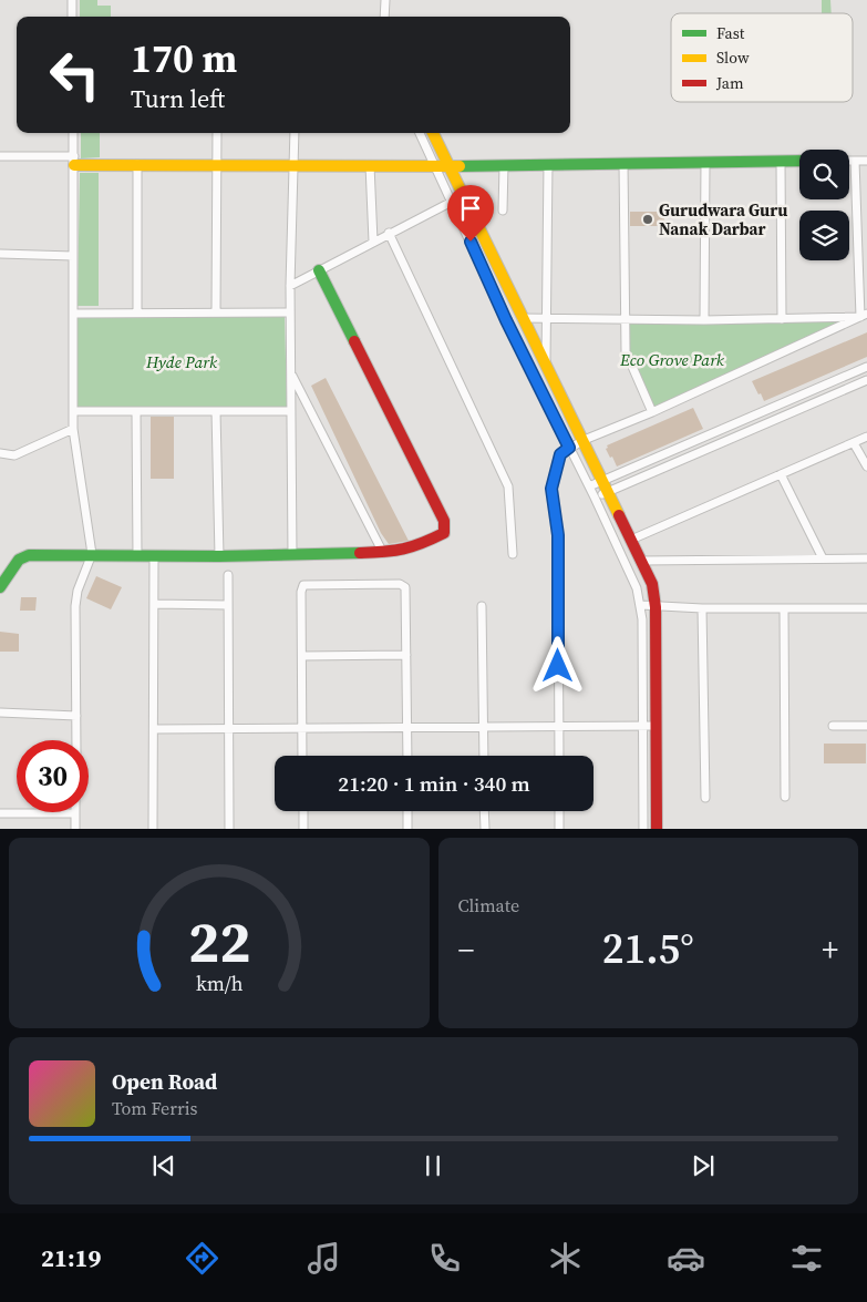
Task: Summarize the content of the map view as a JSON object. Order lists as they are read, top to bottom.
{
  "parks": ["Eco Grove Park", "Hyde Park"],
  "places": ["Gurudwara Guru Nanak Darbar"],
  "legend": ["Fast", "Slow", "Jam"],
  "page": {
    "turn": ["170 m", "Turn left"],
    "limit": "30",
    "trip": "21:20 · 1 min · 340 m",
    "tile": "Climate",
    "heat": ["−", "21.5°", "+"],
    "song": ["Open Road", "Tom Ferris"],
    "tabs": "21:19",
    "gauge": ["22", "km/h"]
  }
}
